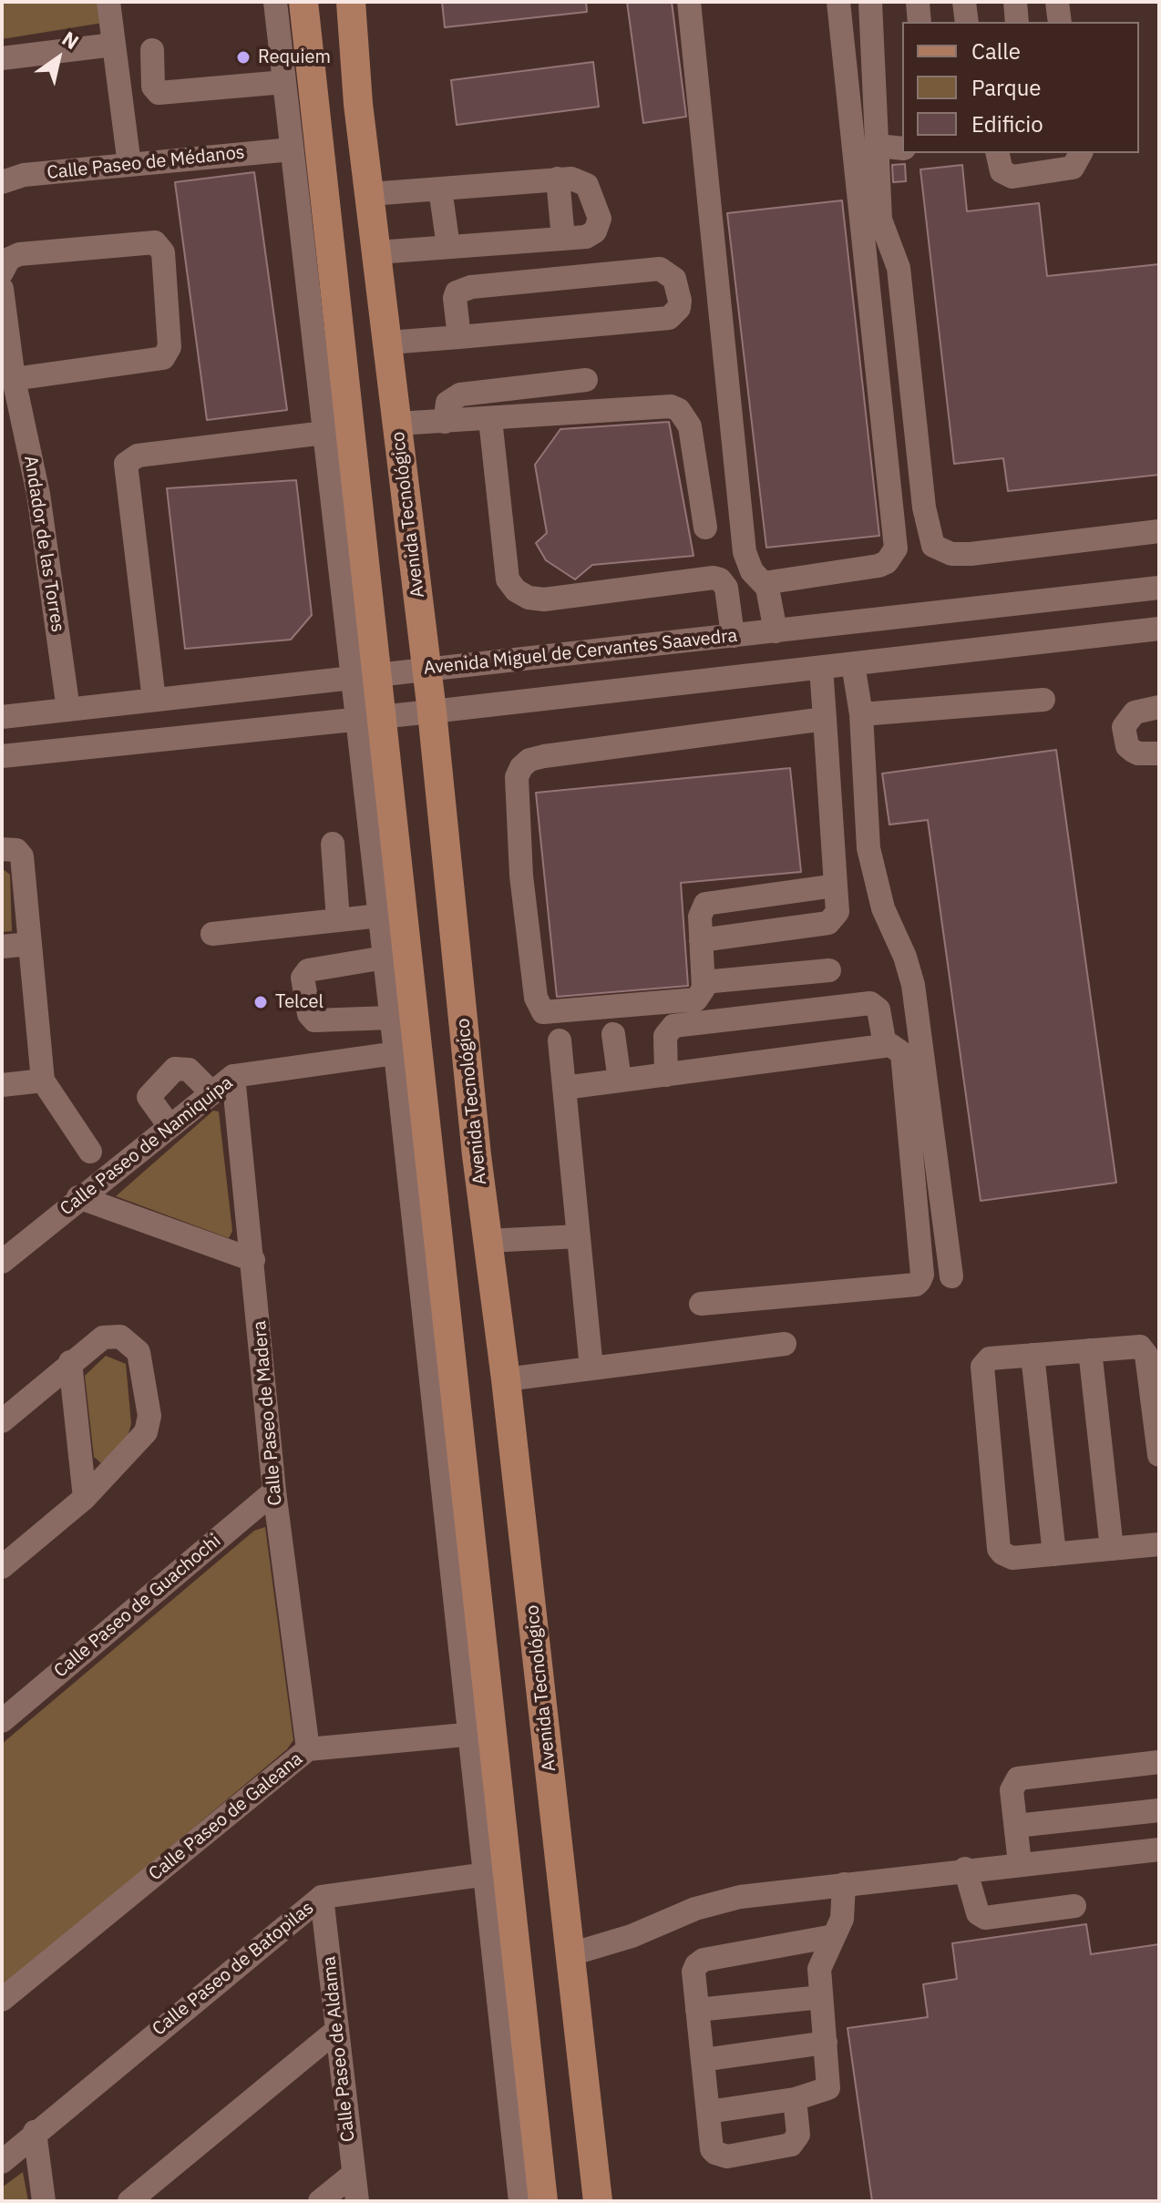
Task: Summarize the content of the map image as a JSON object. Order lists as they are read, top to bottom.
{
  "streets": {
    "main road": ["Avenida Tecnológico"],
    "street": [
      "Calle Paseo de Médanos",
      "Andador de las Torres",
      "Avenida Miguel de Cervantes Saavedra",
      "Calle Paseo de Namiquipa",
      "Calle Paseo de Madera",
      "Calle Paseo de Guachochi",
      "Calle Paseo de Galeana",
      "Calle Paseo de Batopilas",
      "Calle Paseo de Aldama"
    ]
  },
  "crossings": [
    ["Avenida Tecnológico", "Avenida Miguel de Cervantes Saavedra"],
    ["Andador de las Torres", "Avenida Miguel de Cervantes Saavedra"],
    ["Calle Paseo de Namiquipa", "Calle Paseo de Madera"],
    ["Calle Paseo de Madera", "Calle Paseo de Guachochi"],
    ["Calle Paseo de Madera", "Calle Paseo de Galeana"],
    ["Calle Paseo de Batopilas", "Calle Paseo de Aldama"]
  ],
  "places": ["Requiem", "Telcel"],
  "legend": ["Calle", "Parque", "Edificio"],
  "north": "top right"
}
